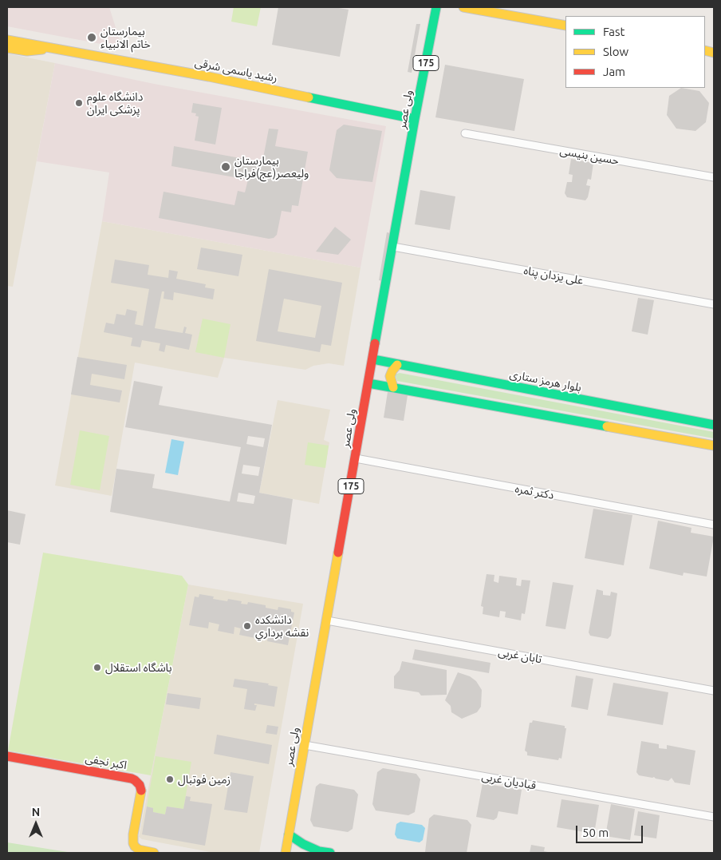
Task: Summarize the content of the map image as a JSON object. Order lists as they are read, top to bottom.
{
  "streets": {
    "main road": [
      "175",
      "رشید یاسمی شرقی",
      "ولی عصر",
      "بلوار هرمز ستاری",
      "اکبر نجفی"
    ],
    "street": [
      "حسین بنیسی",
      "علی یزدان پناه",
      "دکتر ثمره",
      "تابان غربی",
      "قبادیان غربی"
    ]
  },
  "crossings": [
    ["رشید یاسمی شرقی", "ولی عصر"],
    ["ولی عصر", "علی یزدان پناه"],
    ["ولی عصر", "بلوار هرمز ستاری"],
    ["ولی عصر", "دکتر ثمره"],
    ["ولی عصر", "تابان غربی"],
    ["ولی عصر", "قبادیان غربی"]
  ],
  "places": [
    "بیمارستان خاتم الانبیاء",
    "دانشگاه علوم پزشکی ایران",
    "بیمارستان ولیعصر(عج)فراجا",
    "دانشكده نقشه برداري",
    "باشگاه استقلال",
    "زمین فوتبال"
  ],
  "legend": ["Fast", "Slow", "Jam"],
  "scale_bar": "50 m",
  "north": "top"
}
